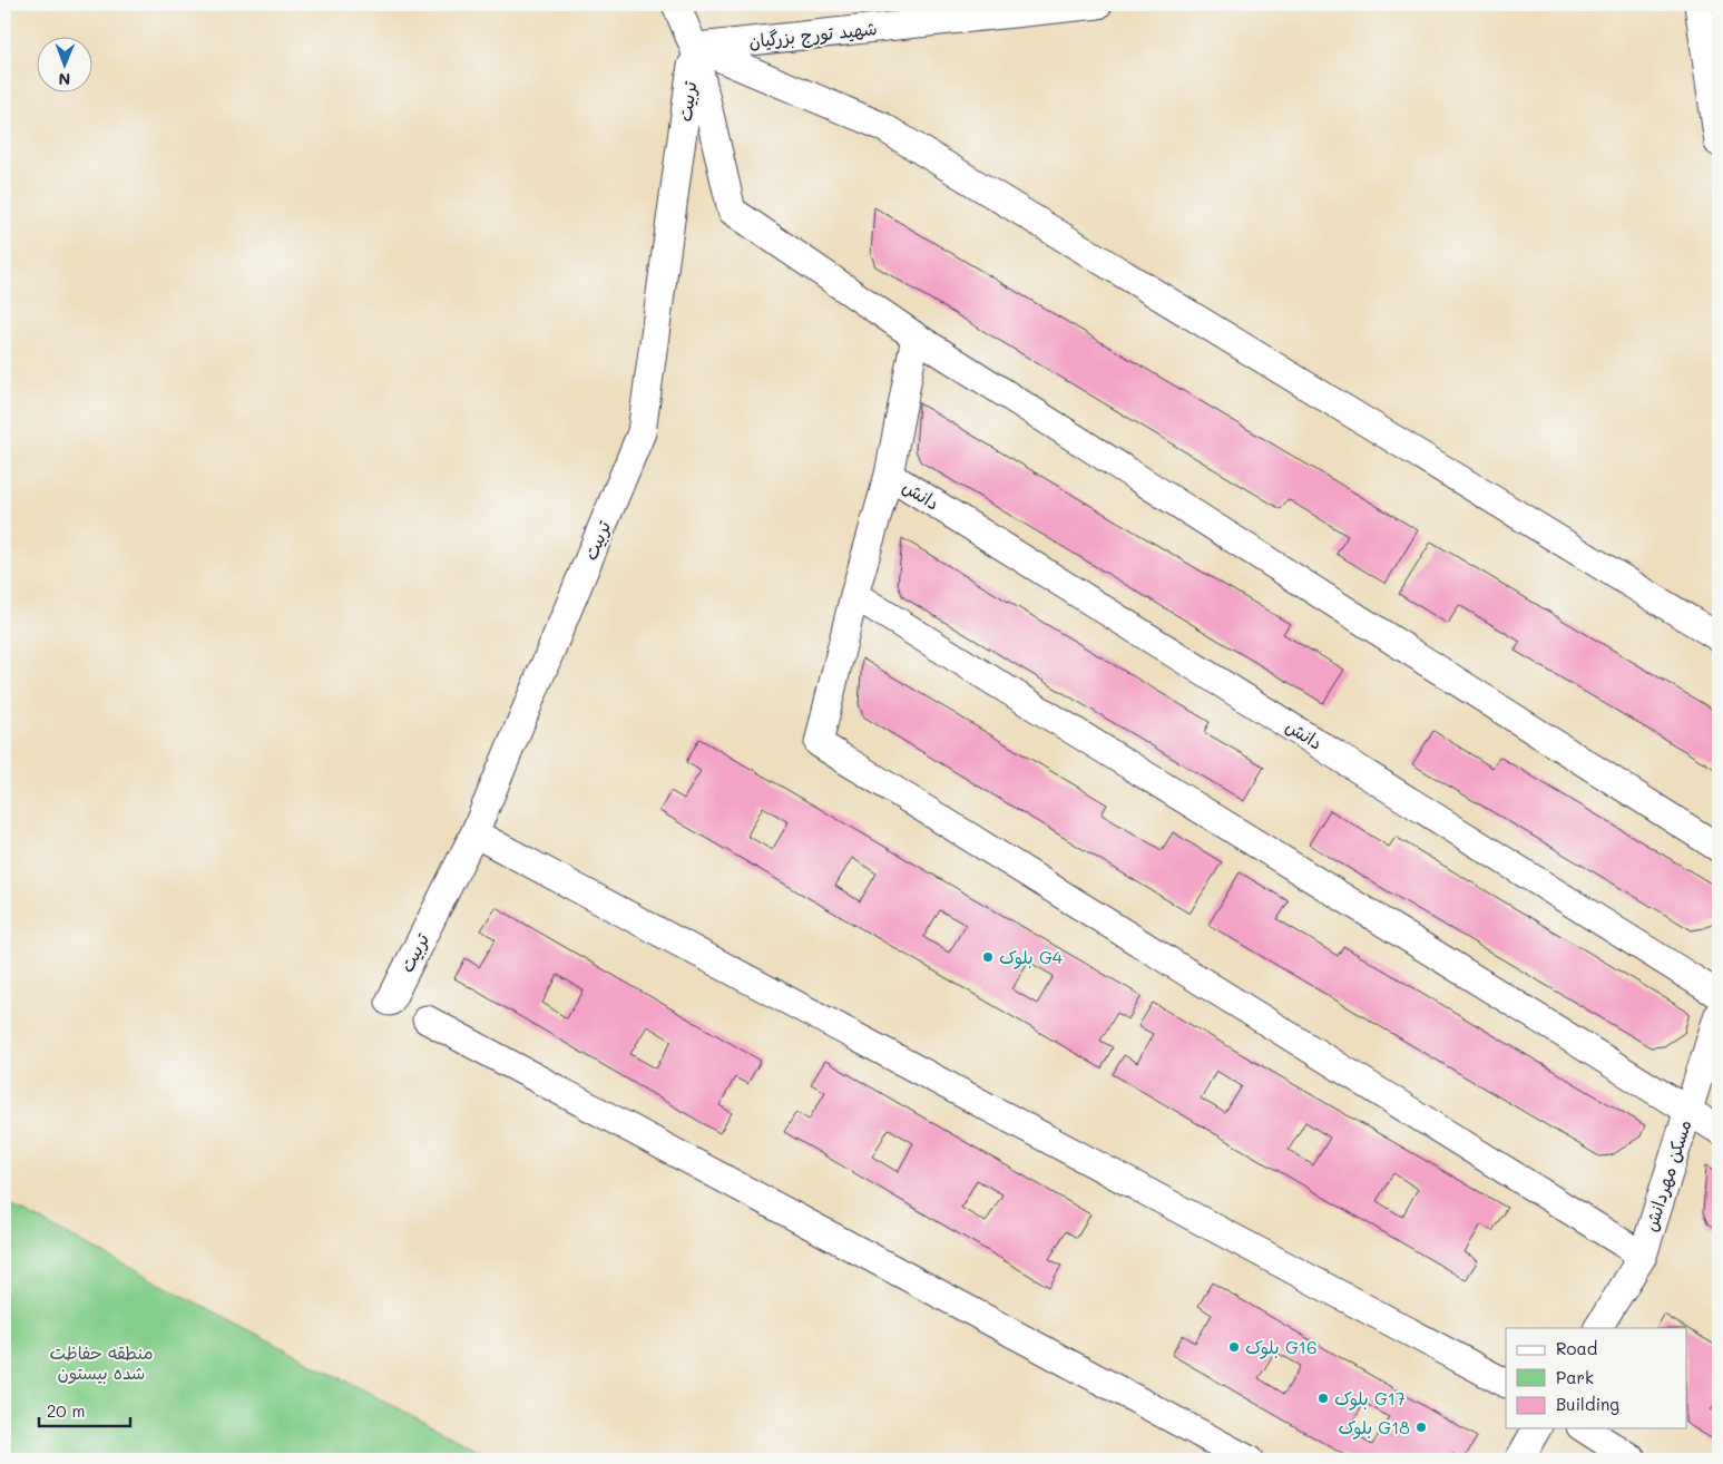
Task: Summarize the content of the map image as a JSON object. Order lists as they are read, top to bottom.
{
  "streets": {
    "street": [
      "شهید تورج بزرگیان",
      "تربیت",
      "دانش",
      "مسکن مهردانش"
    ]
  },
  "crossings": [
    ["شهید تورج بزرگیان", "تربیت"]
  ],
  "parks": ["منطقه حفاظت شده بیستون"],
  "places": [
    "بلوک G4",
    "بلوک G16",
    "بلوک G17",
    "بلوک G18"
  ],
  "legend": ["Road", "Park", "Building"],
  "scale_bar": "20 m",
  "north": "bottom"
}
